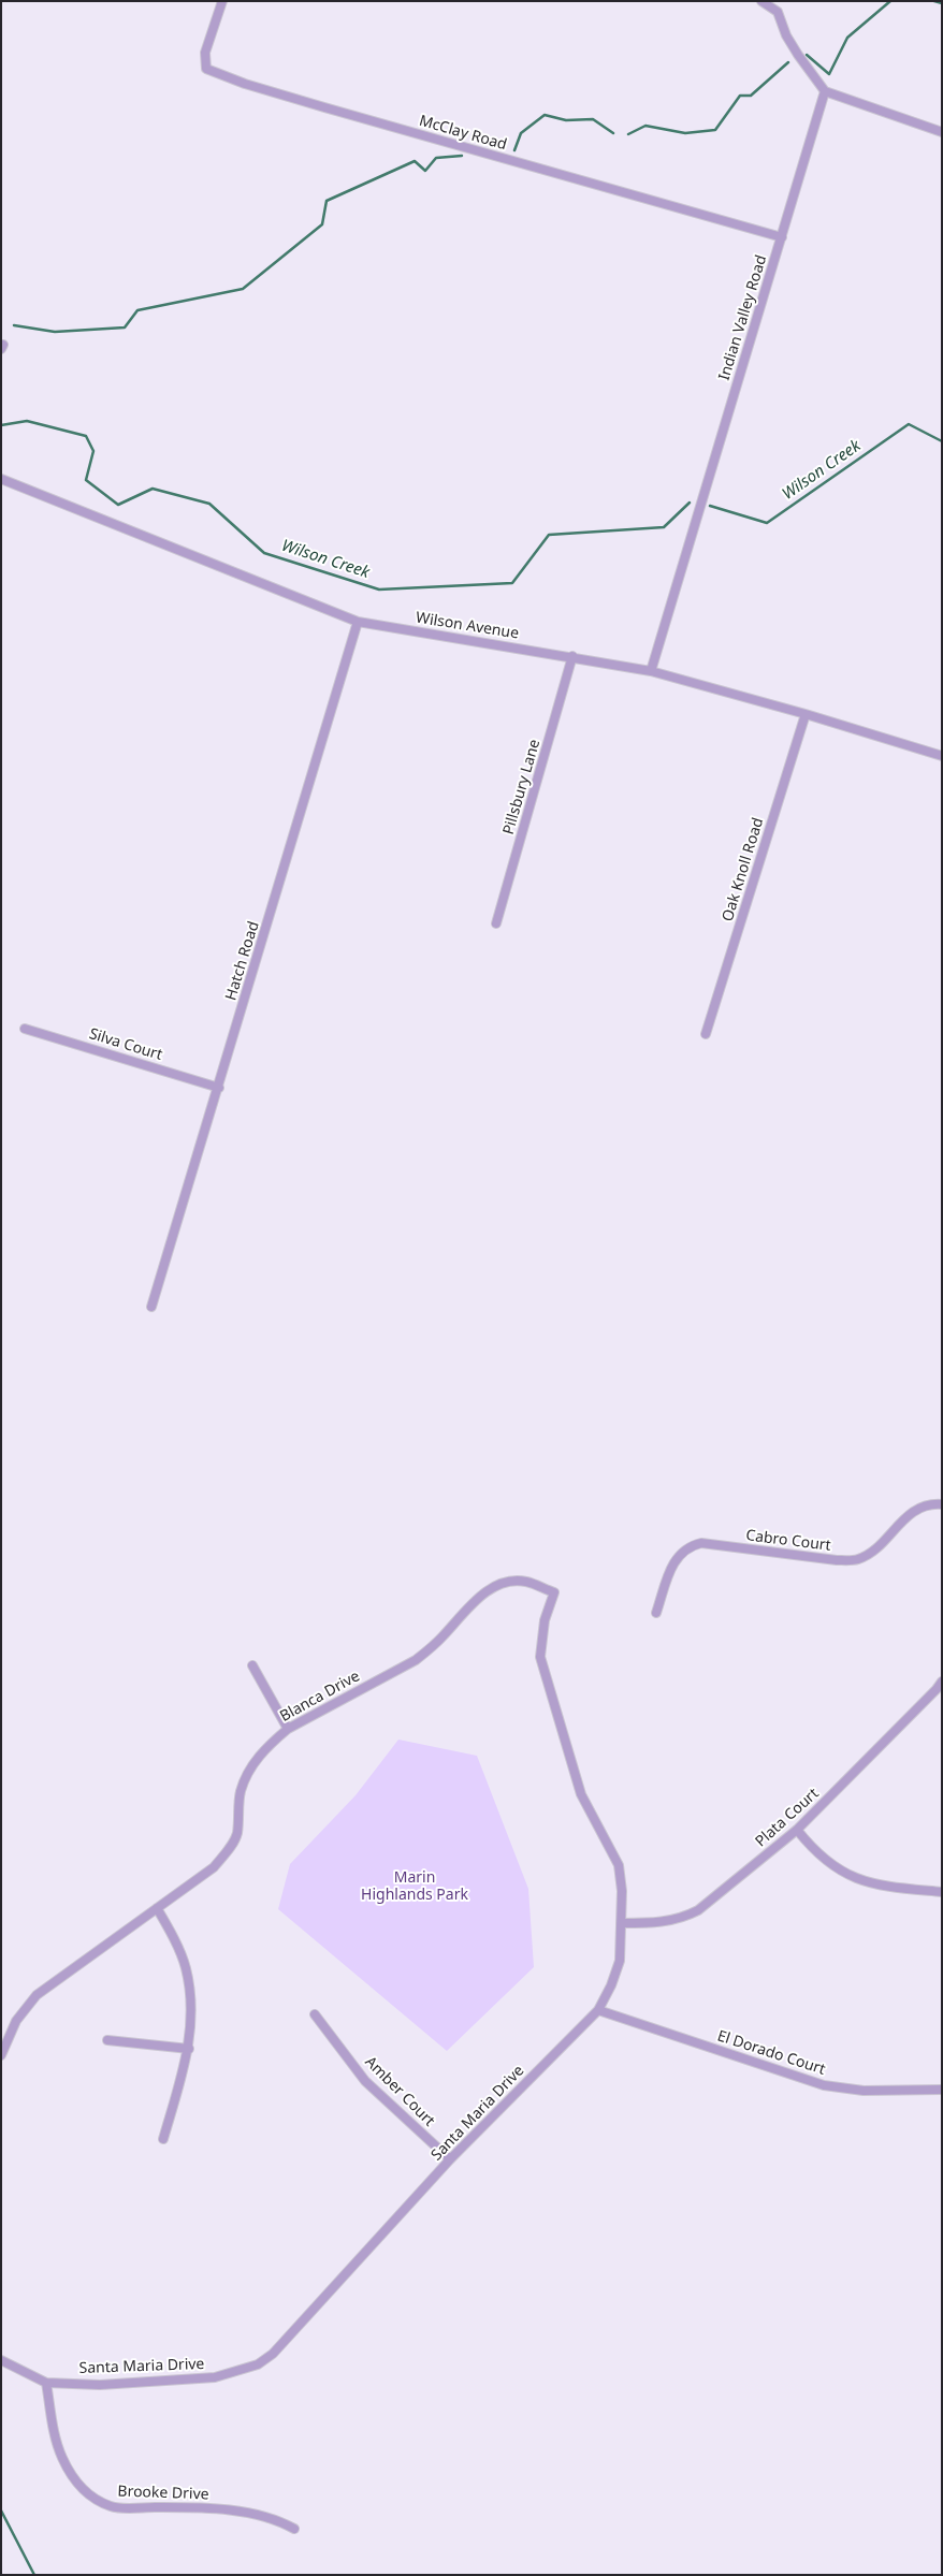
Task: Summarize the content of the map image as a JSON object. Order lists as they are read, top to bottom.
{
  "streets": {
    "street": [
      "McClay Road",
      "Indian Valley Road",
      "Wilson Avenue",
      "Pillsbury Lane",
      "Oak Knoll Road",
      "Hatch Road",
      "Silva Court",
      "Cabro Court",
      "Blanca Drive",
      "Plata Court",
      "El Dorado Court",
      "Amber Court",
      "Santa Maria Drive",
      "Brooke Drive"
    ]
  },
  "crossings": [
    ["McClay Road", "Indian Valley Road"],
    ["Indian Valley Road", "Wilson Avenue"],
    ["Wilson Avenue", "Pillsbury Lane"],
    ["Wilson Avenue", "Oak Knoll Road"],
    ["Wilson Avenue", "Hatch Road"],
    ["Hatch Road", "Silva Court"],
    ["Blanca Drive", "Santa Maria Drive"],
    ["Plata Court", "Santa Maria Drive"],
    ["El Dorado Court", "Santa Maria Drive"],
    ["Amber Court", "Santa Maria Drive"],
    ["Santa Maria Drive", "Brooke Drive"]
  ],
  "water": ["Wilson Creek"],
  "parks": ["Marin Highlands Park"]
}
